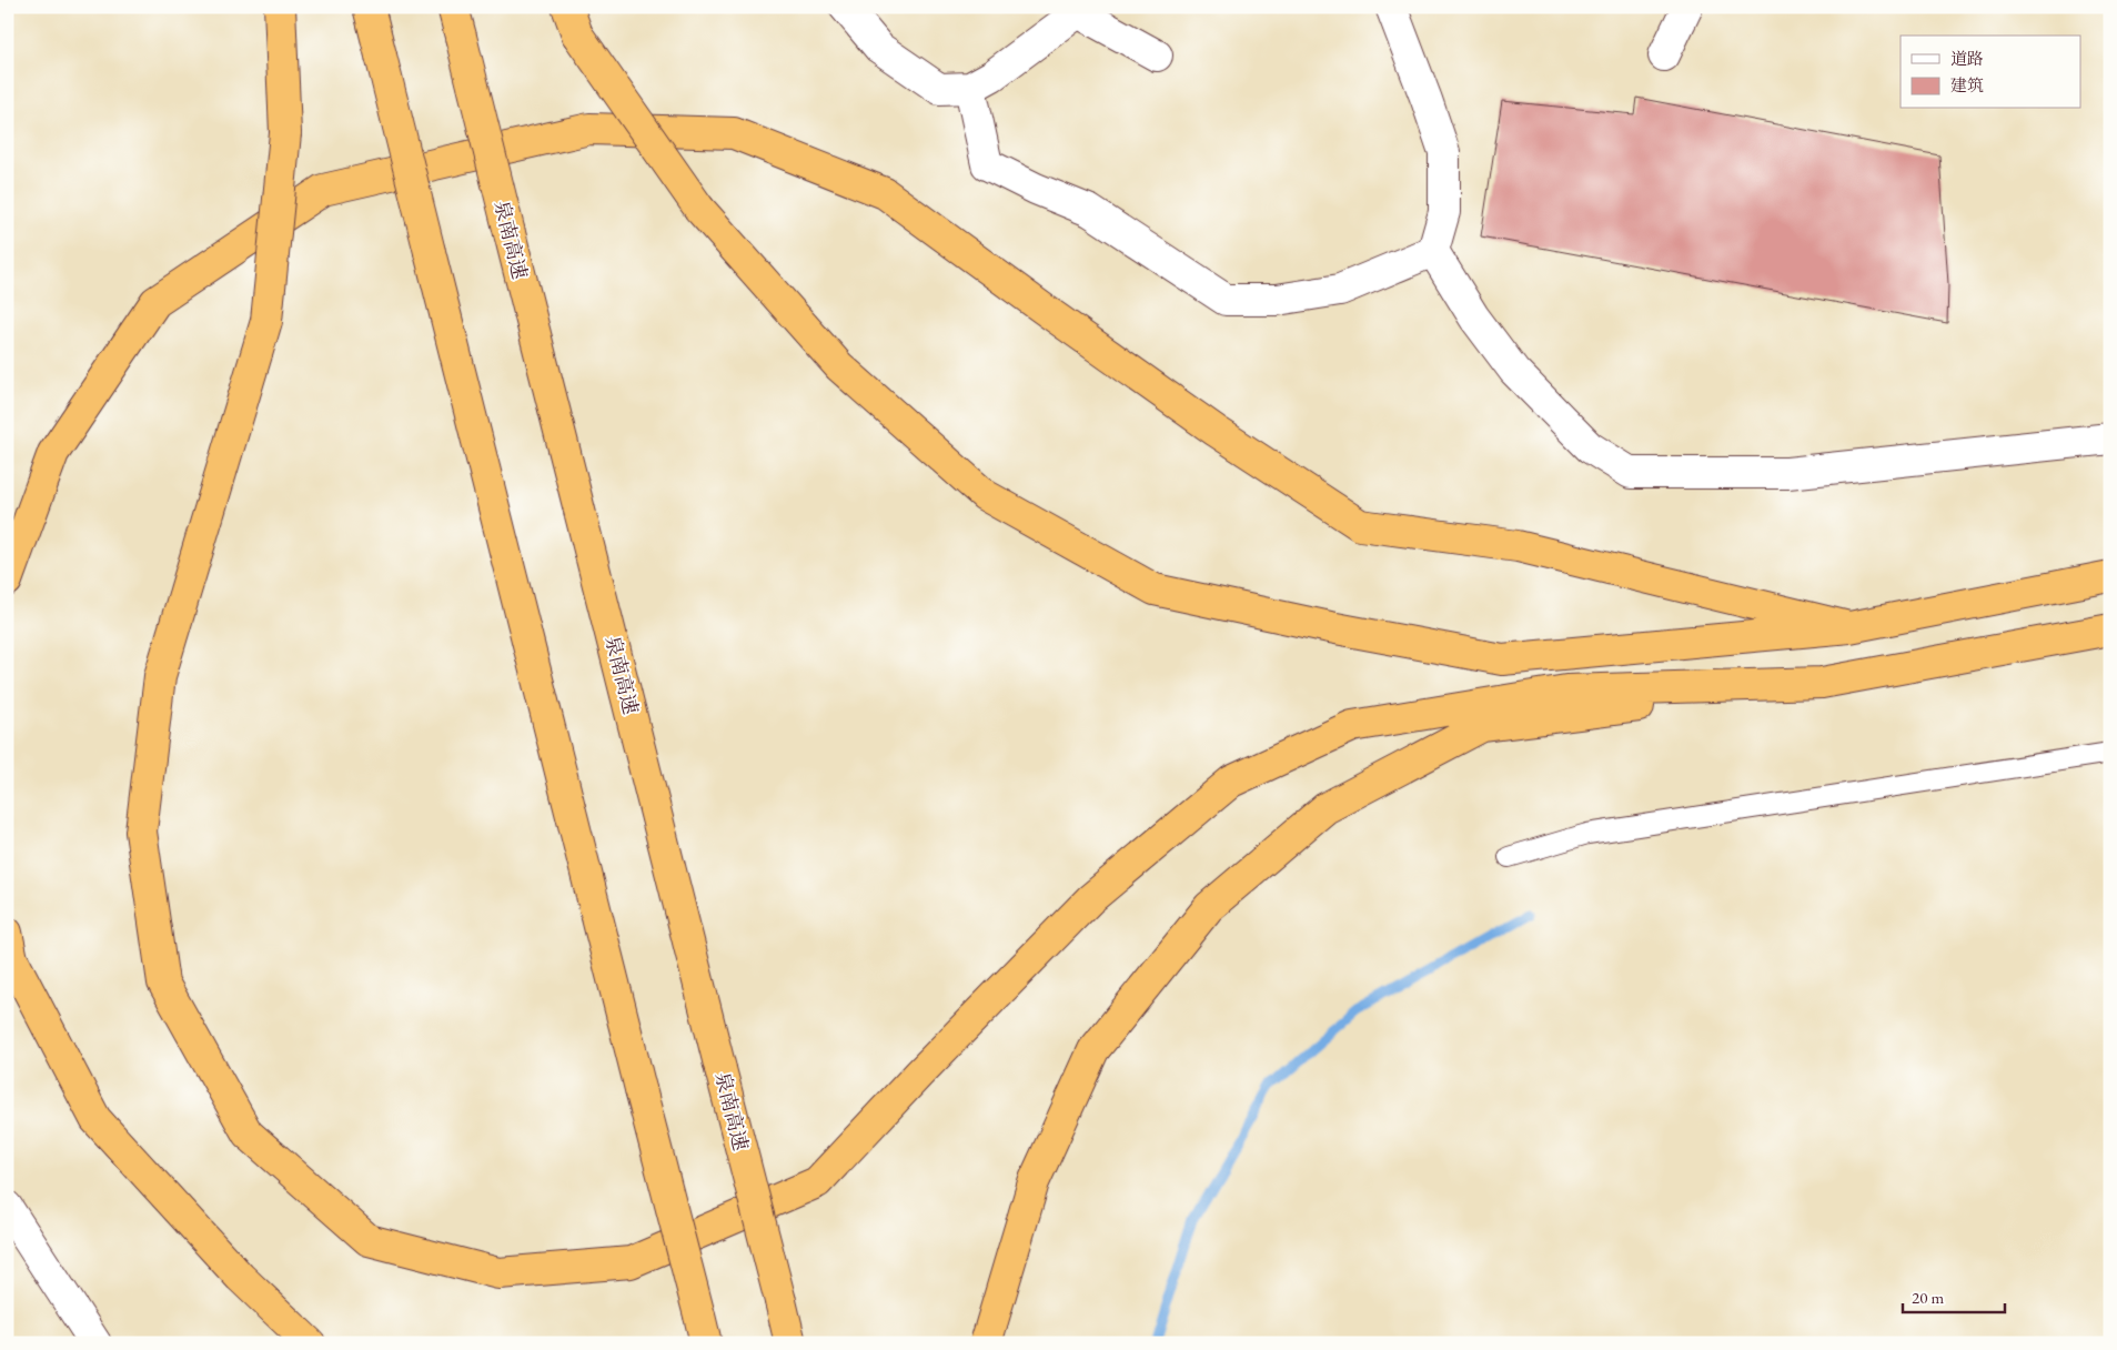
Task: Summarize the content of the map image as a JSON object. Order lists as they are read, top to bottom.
{
  "streets": {
    "highway": ["泉南高速"]
  },
  "legend": ["道路", "建筑"],
  "scale_bar": "20 m"
}
